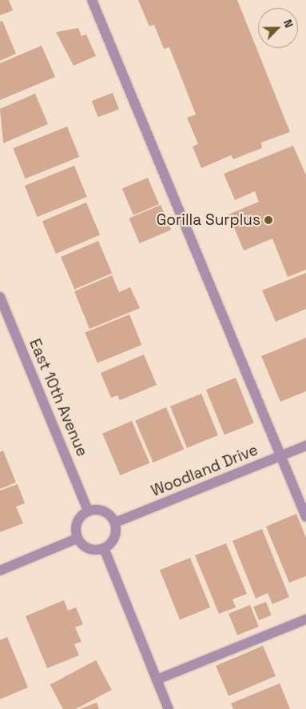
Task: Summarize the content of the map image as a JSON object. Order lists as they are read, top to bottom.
{
  "streets": {
    "street": ["East 10th Avenue", "Woodland Drive"]
  },
  "crossings": [
    ["East 10th Avenue", "Woodland Drive"]
  ],
  "places": ["Gorilla Surplus"],
  "north": "top right"
}
